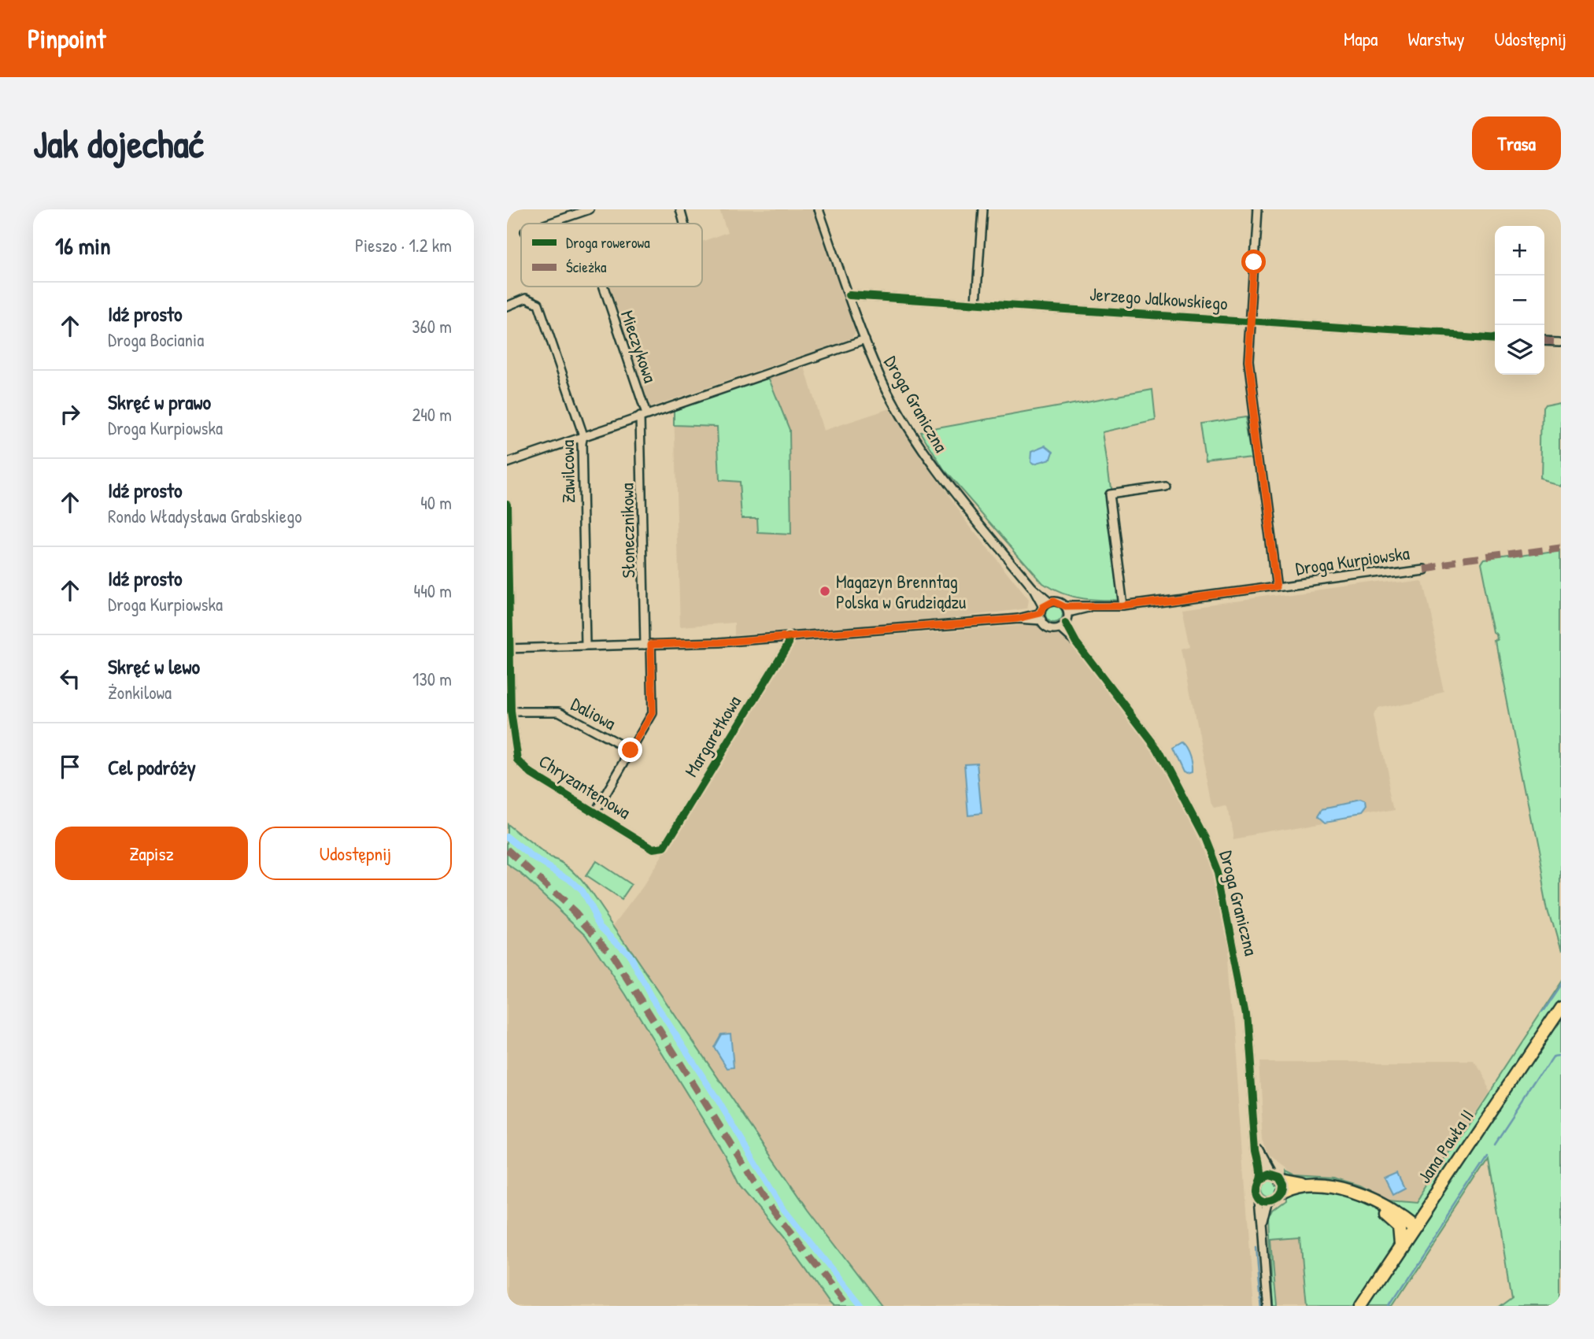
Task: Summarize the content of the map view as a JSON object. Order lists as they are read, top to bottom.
{
  "streets": {
    "main road": ["Jana Pawła II"],
    "street": [
      "Jerzego Jalkowskiego",
      "Mieczykowa",
      "Droga Graniczna",
      "Zawilcowa",
      "Słonecznikowa",
      "Droga Kurpiowska",
      "Daliowa",
      "Margaretkowa",
      "Chryzantemowa"
    ]
  },
  "crossings": [
    ["Jerzego Jalkowskiego", "Droga Graniczna"],
    ["Mieczykowa", "Słonecznikowa"],
    ["Słonecznikowa", "Daliowa"],
    ["Słonecznikowa", "Chryzantemowa"],
    ["Daliowa", "Chryzantemowa"],
    ["Margaretkowa", "Chryzantemowa"]
  ],
  "places": ["Magazyn Brenntag Polska w Grudziądzu"],
  "legend": ["Droga rowerowa", "Ścieżka"],
  "page": {
    "header": "Pinpoint",
    "nav": ["Mapa", "Warstwy", "Udostępnij"],
    "buttons": [
      "Trasa",
      ["Zapisz", "Udostępnij"]
    ],
    "title": "Jak dojechać",
    "heading": ["16 min", "Pieszo · 1.2 km"],
    "map_buttons": ["+", "−"],
    "list": [
      ["Idź prosto", "Droga Bociania", "360 m"],
      ["Skręć w prawo", "Droga Kurpiowska", "240 m"],
      ["Idź prosto", "Rondo Władysława Grabskiego", "40 m"],
      ["Idź prosto", "Droga Kurpiowska", "440 m"],
      ["Skręć w lewo", "Żonkilowa", "130 m"],
      "Cel podróży"
    ]
  }
}
